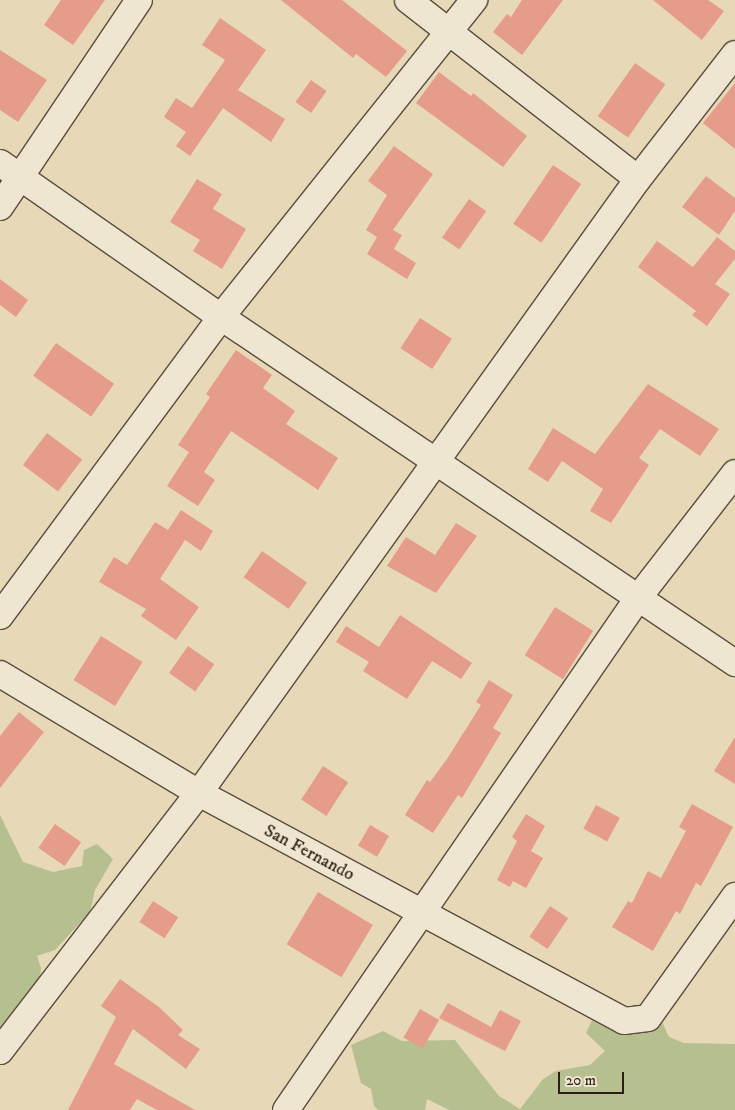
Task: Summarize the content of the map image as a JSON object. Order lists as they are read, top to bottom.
{
  "streets": {
    "street": ["San Fernando"]
  },
  "scale_bar": "20 m"
}
